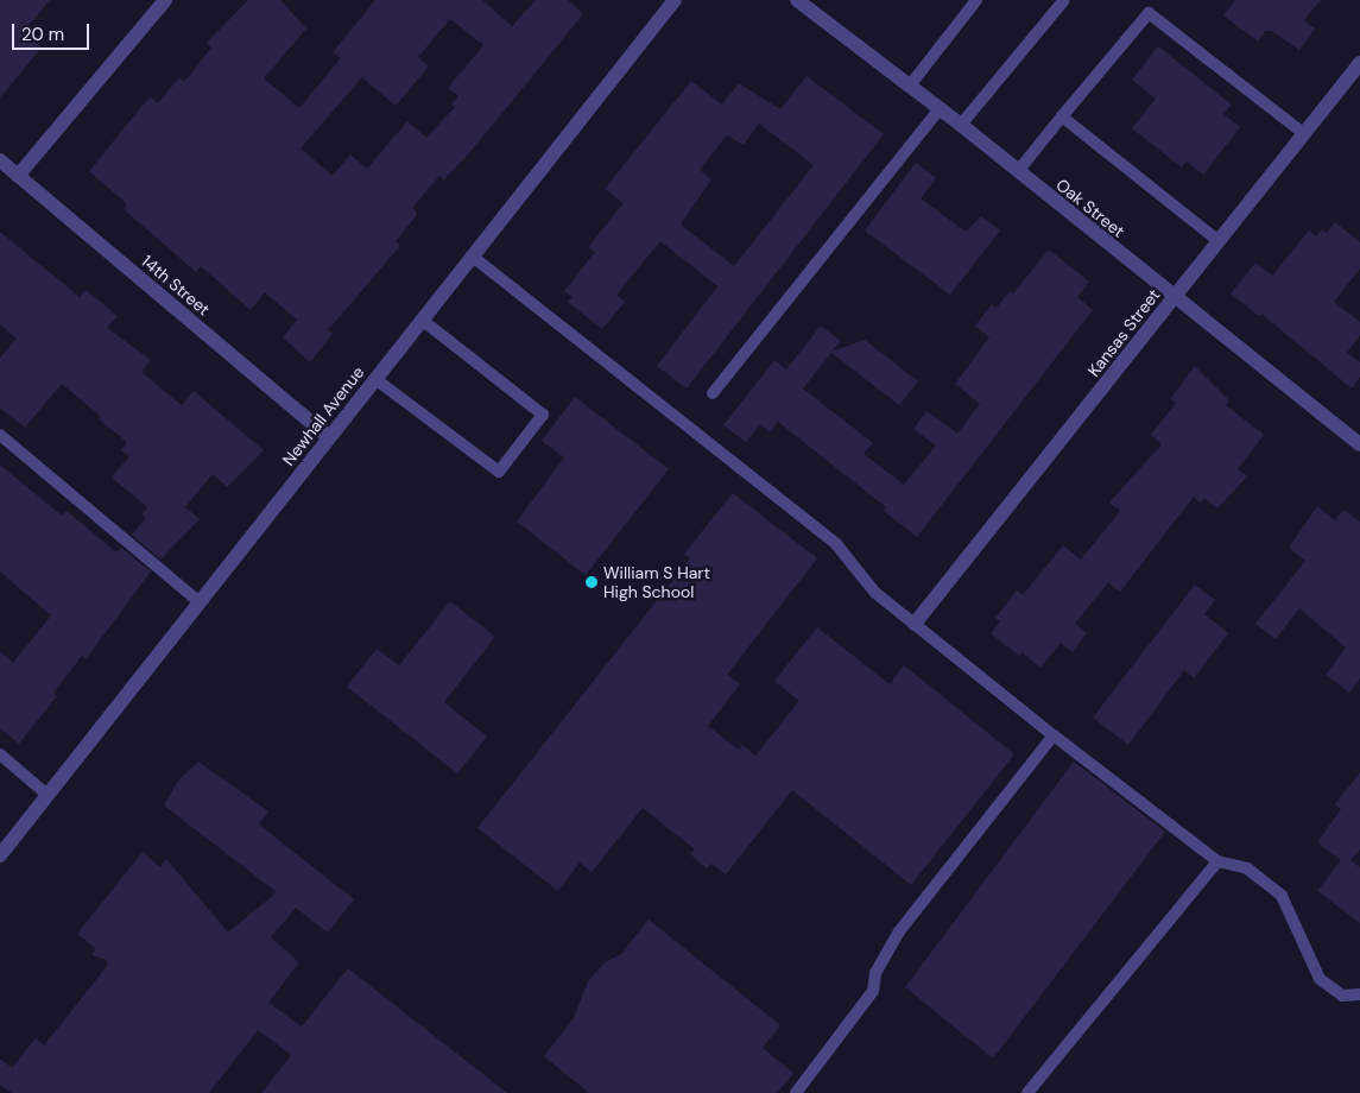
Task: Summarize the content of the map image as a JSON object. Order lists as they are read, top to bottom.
{
  "streets": {
    "street": [
      "Oak Street",
      "14th Street",
      "Kansas Street",
      "Newhall Avenue"
    ]
  },
  "crossings": [
    ["Oak Street", "Kansas Street"],
    ["14th Street", "Newhall Avenue"]
  ],
  "places": ["William S Hart High School"],
  "scale_bar": "20 m"
}
